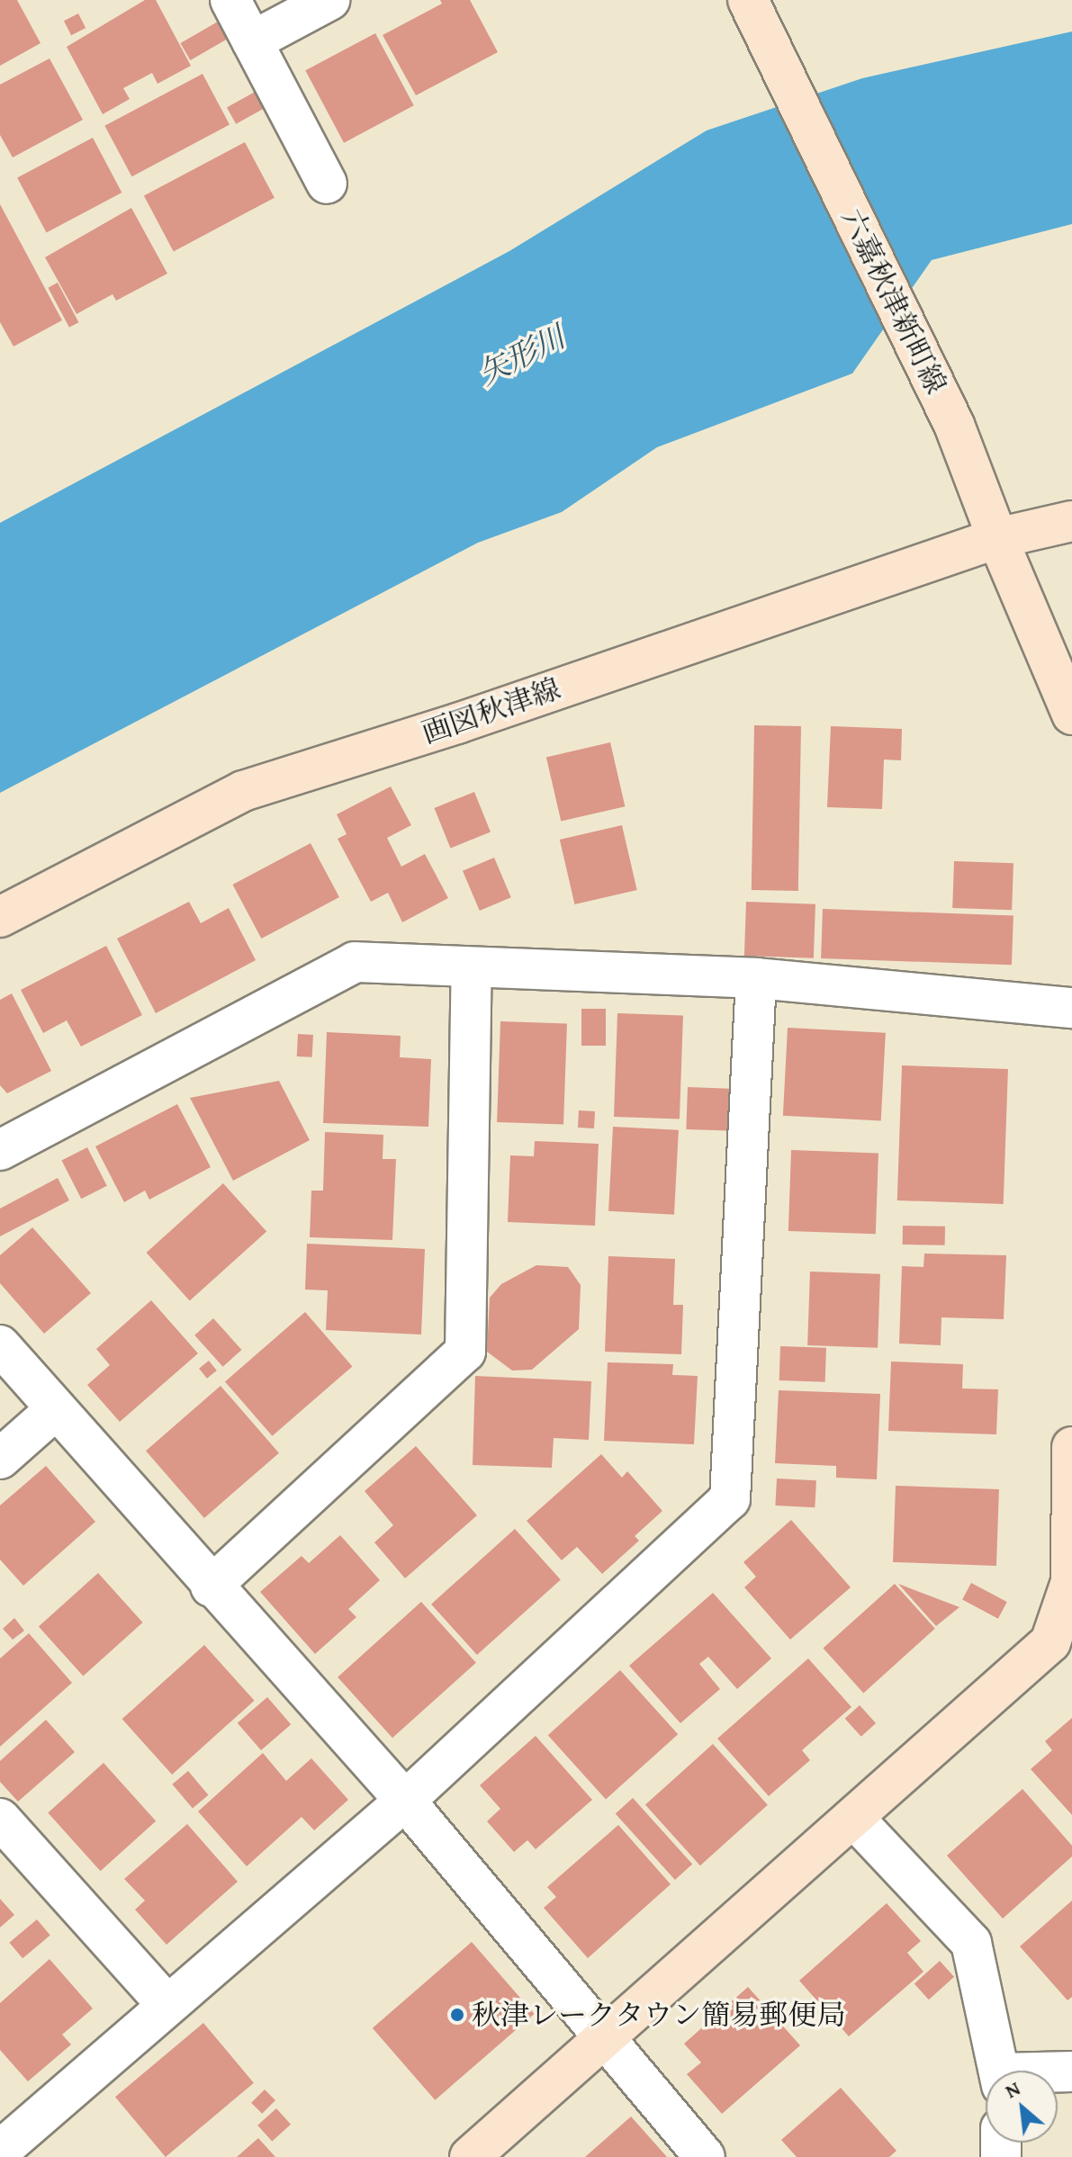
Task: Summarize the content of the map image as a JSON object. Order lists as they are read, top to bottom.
{
  "streets": {
    "main road": ["六嘉秋津新町線", "画図秋津線"]
  },
  "crossings": [
    ["六嘉秋津新町線", "画図秋津線"]
  ],
  "water": ["矢形川"],
  "places": ["秋津レークタウン簡易郵便局"],
  "north": "top left"
}
